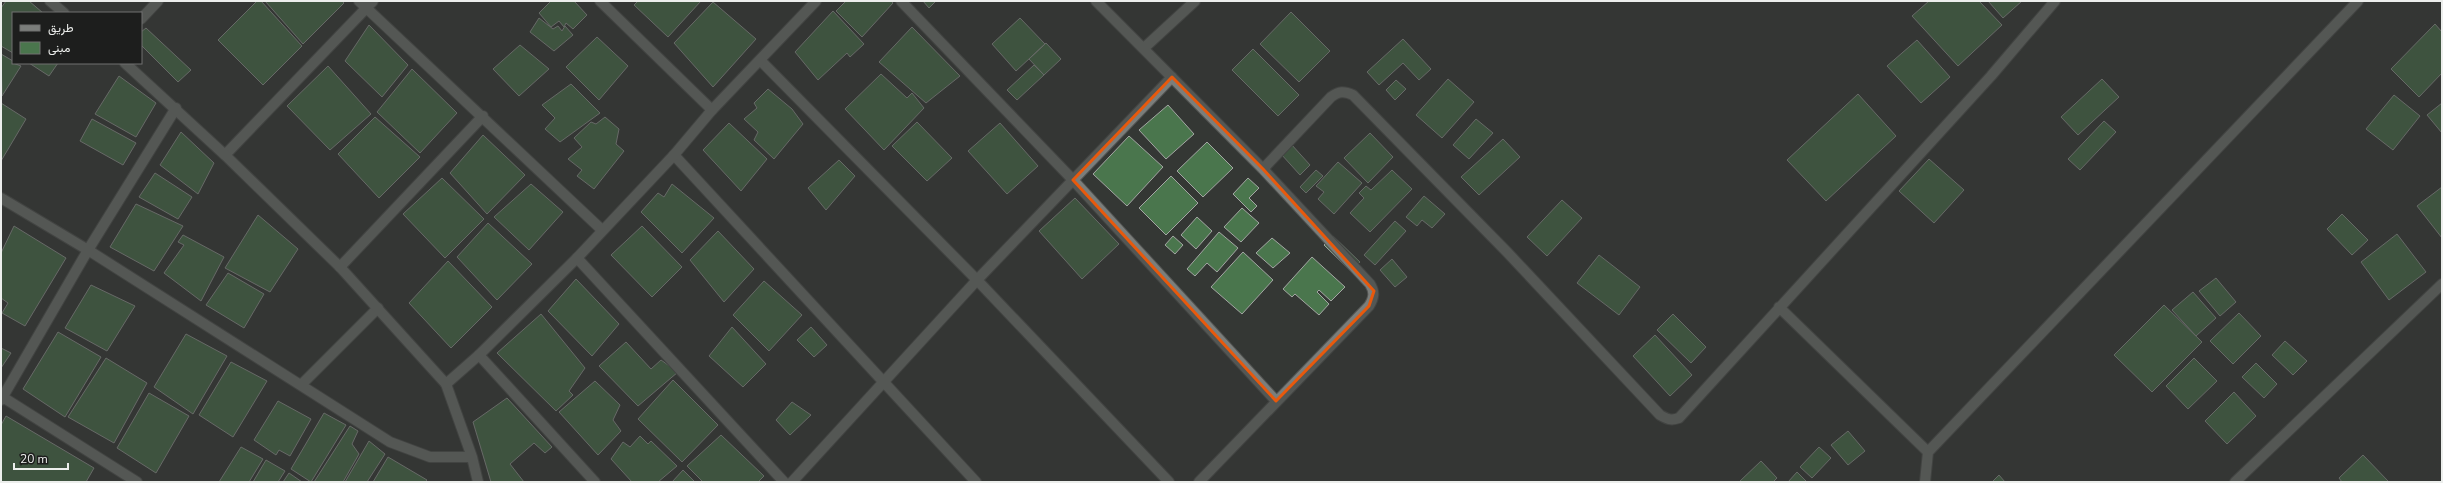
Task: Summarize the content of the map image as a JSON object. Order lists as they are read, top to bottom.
{
  "legend": ["طريق", "مبنى"],
  "scale_bar": "20 m"
}
